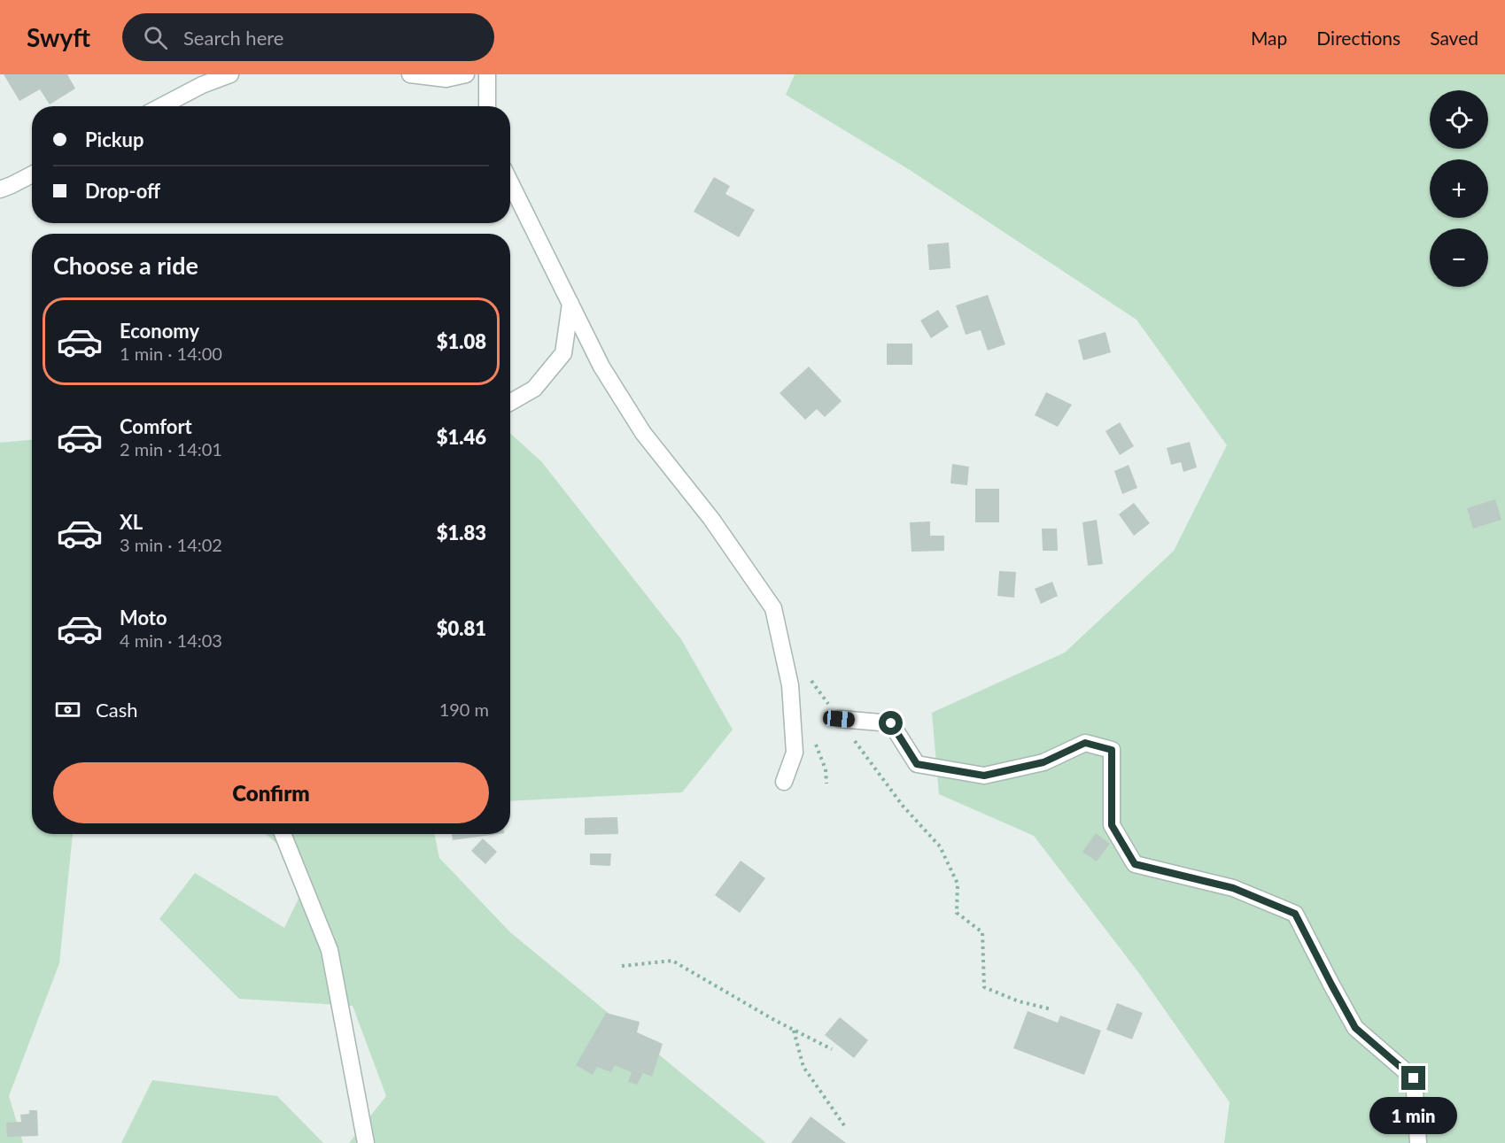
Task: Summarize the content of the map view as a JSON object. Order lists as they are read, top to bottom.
{
  "page": {
    "header": "Swyft",
    "search": "Search here",
    "nav": ["Map", "Directions", "Saved"],
    "map_buttons": ["+", "−"],
    "banner": ["Pickup", "Drop-off"],
    "heading": "Choose a ride",
    "list": [
      {
        "name": "Economy",
        "note": "1 min · 14:00",
        "value": "$1.08"
      },
      {
        "name": "Comfort",
        "note": "2 min · 14:01",
        "value": "$1.46"
      },
      {
        "name": "XL",
        "note": "3 min · 14:02",
        "value": "$1.83"
      },
      {
        "name": "Moto",
        "note": "4 min · 14:03",
        "value": "$0.81"
      }
    ],
    "pay": ["Cash", "190 m"],
    "buttons": "Confirm",
    "bubble": "1 min"
  }
}
